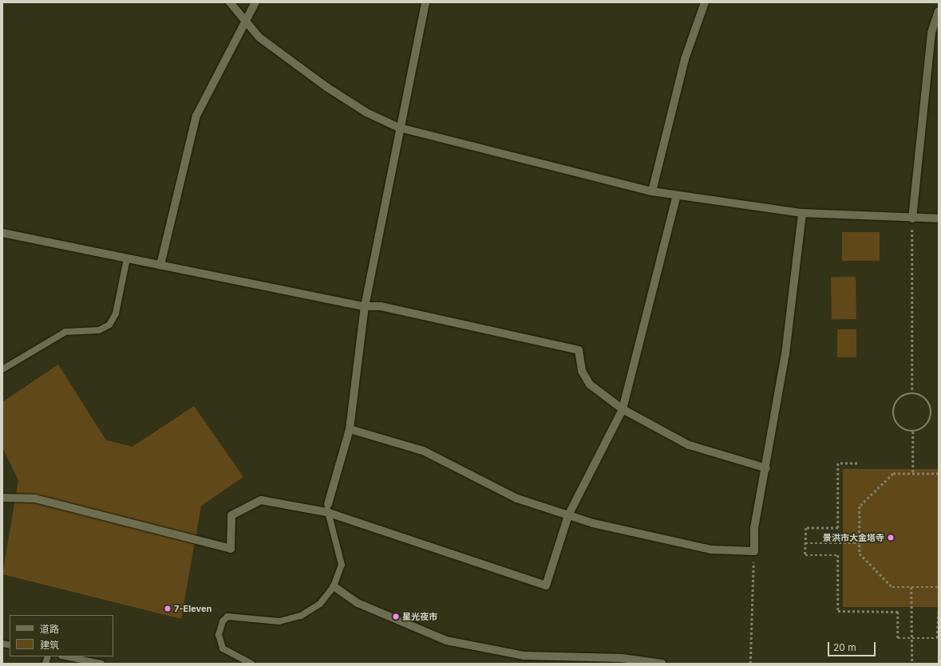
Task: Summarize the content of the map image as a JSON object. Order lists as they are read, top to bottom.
{
  "places": ["景洪市大金塔寺", "7-Eleven", "星光夜市"],
  "legend": ["道路", "建筑"],
  "scale_bar": "20 m"
}
